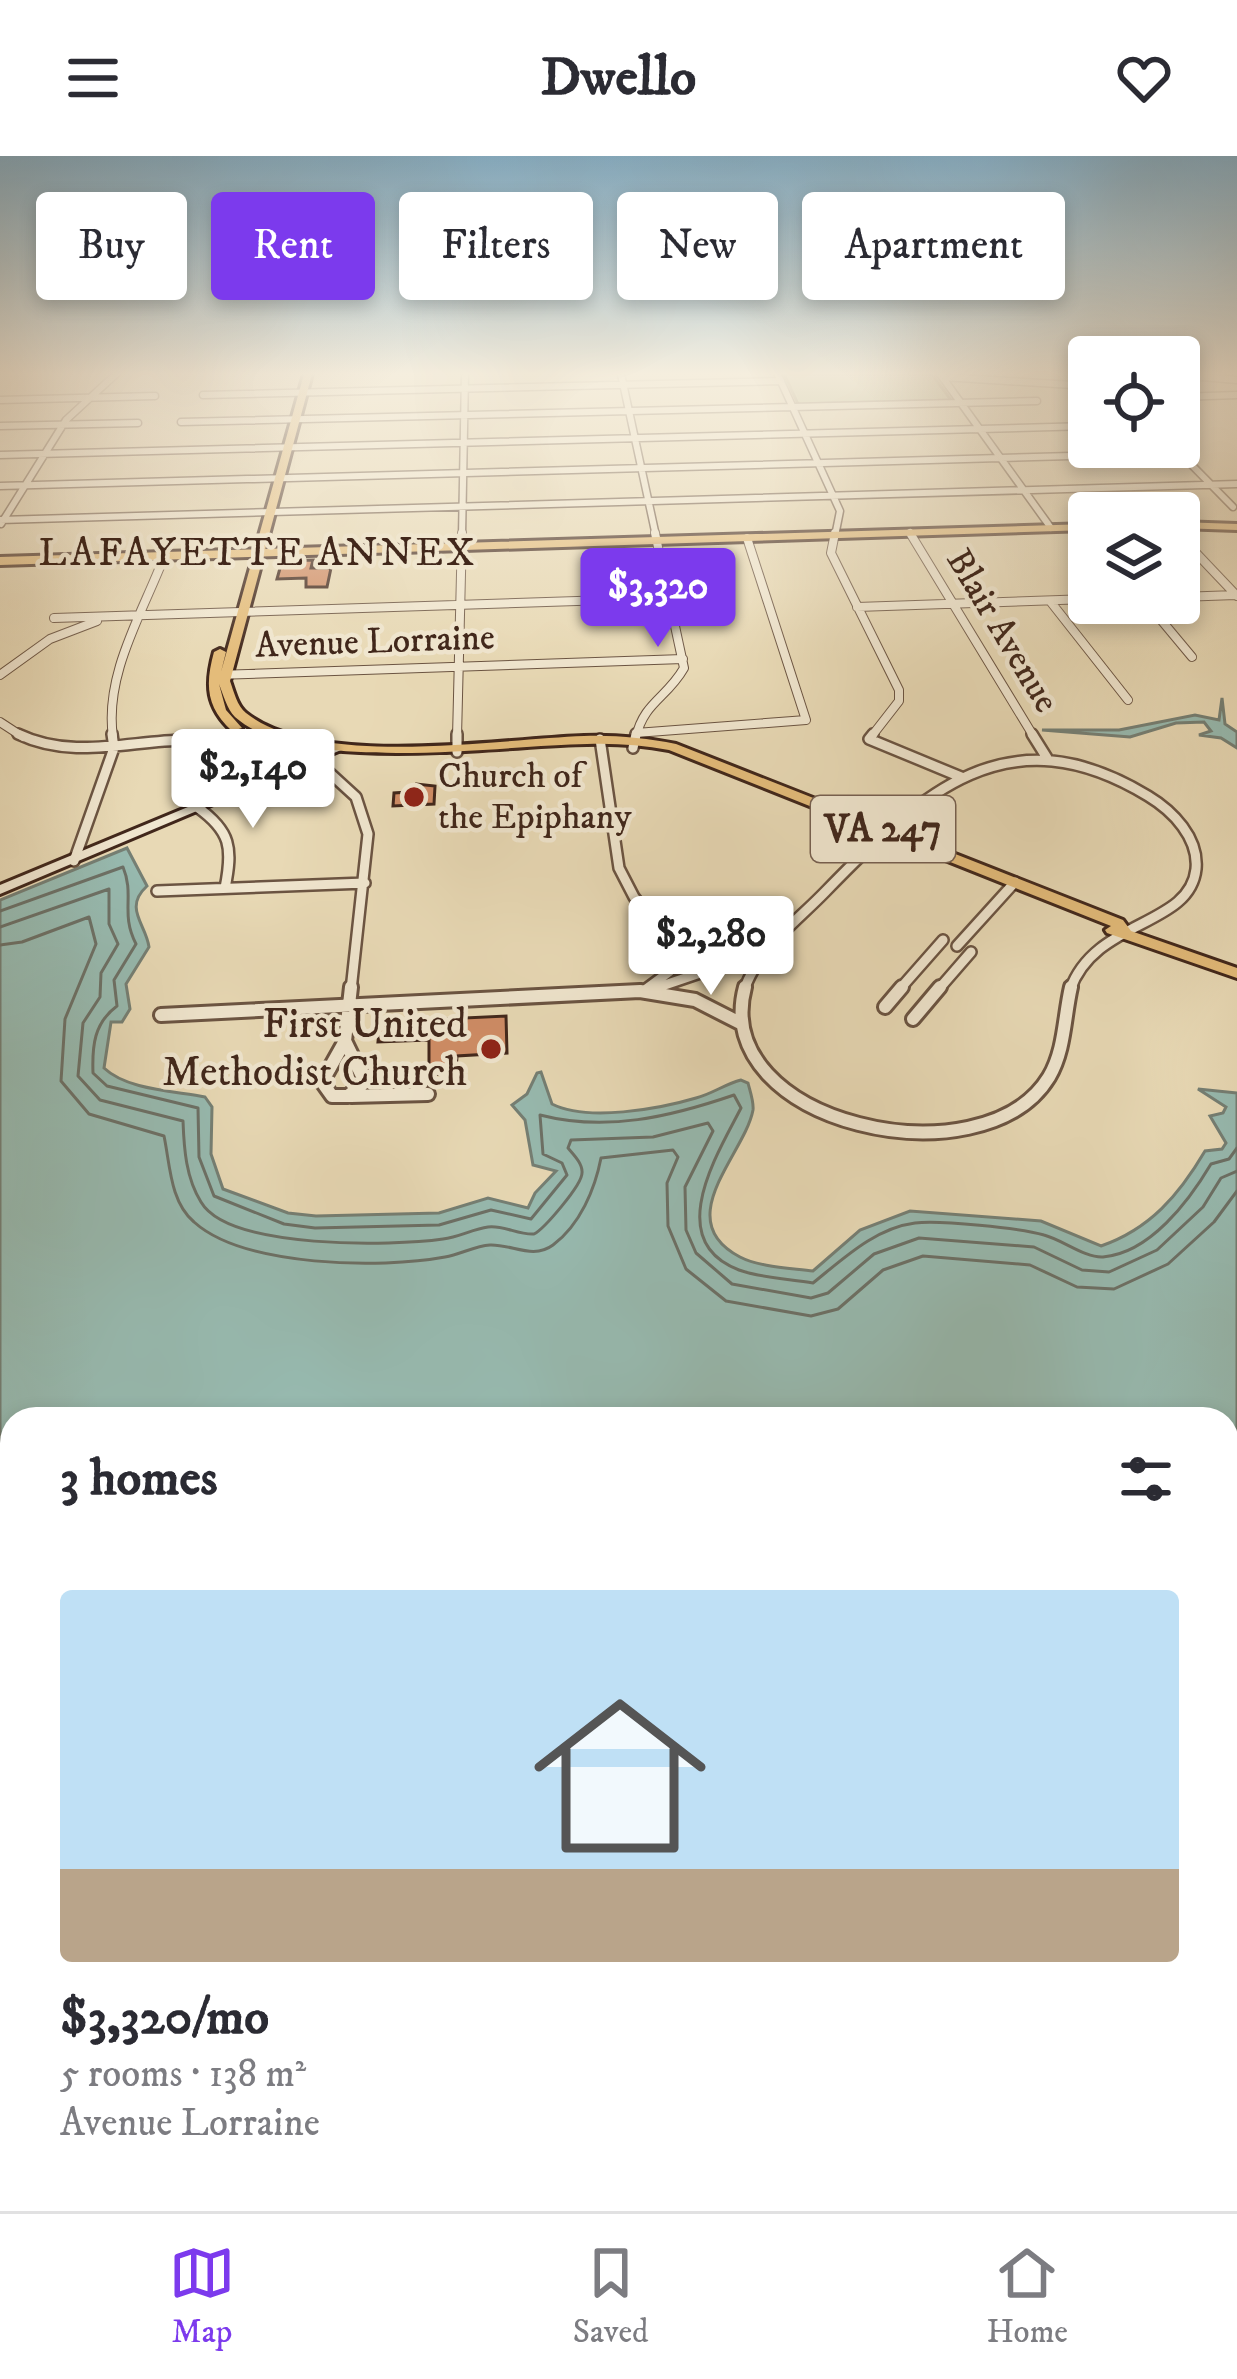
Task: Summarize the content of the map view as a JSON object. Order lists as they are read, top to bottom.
{
  "streets": {
    "main road": ["VA 247"],
    "street": ["Blair Avenue", "Avenue Lorraine"]
  },
  "districts": ["LAFAYETTE ANNEX"],
  "places": ["Church of the Epiphany", "First United Methodist Church"],
  "page": {
    "header": "Dwello",
    "chip": [
      "Buy",
      "Rent",
      "Filters",
      "New",
      "Apartment"
    ],
    "price": ["$3,320", "$2,140", "$2,280"],
    "heading": "3 homes",
    "list": [
      {
        "name": "$3,320/mo",
        "note": "5 rooms · 138 m² · Avenue Lorraine"
      }
    ],
    "tabs": ["Map", "Saved", "Home"]
  }
}
